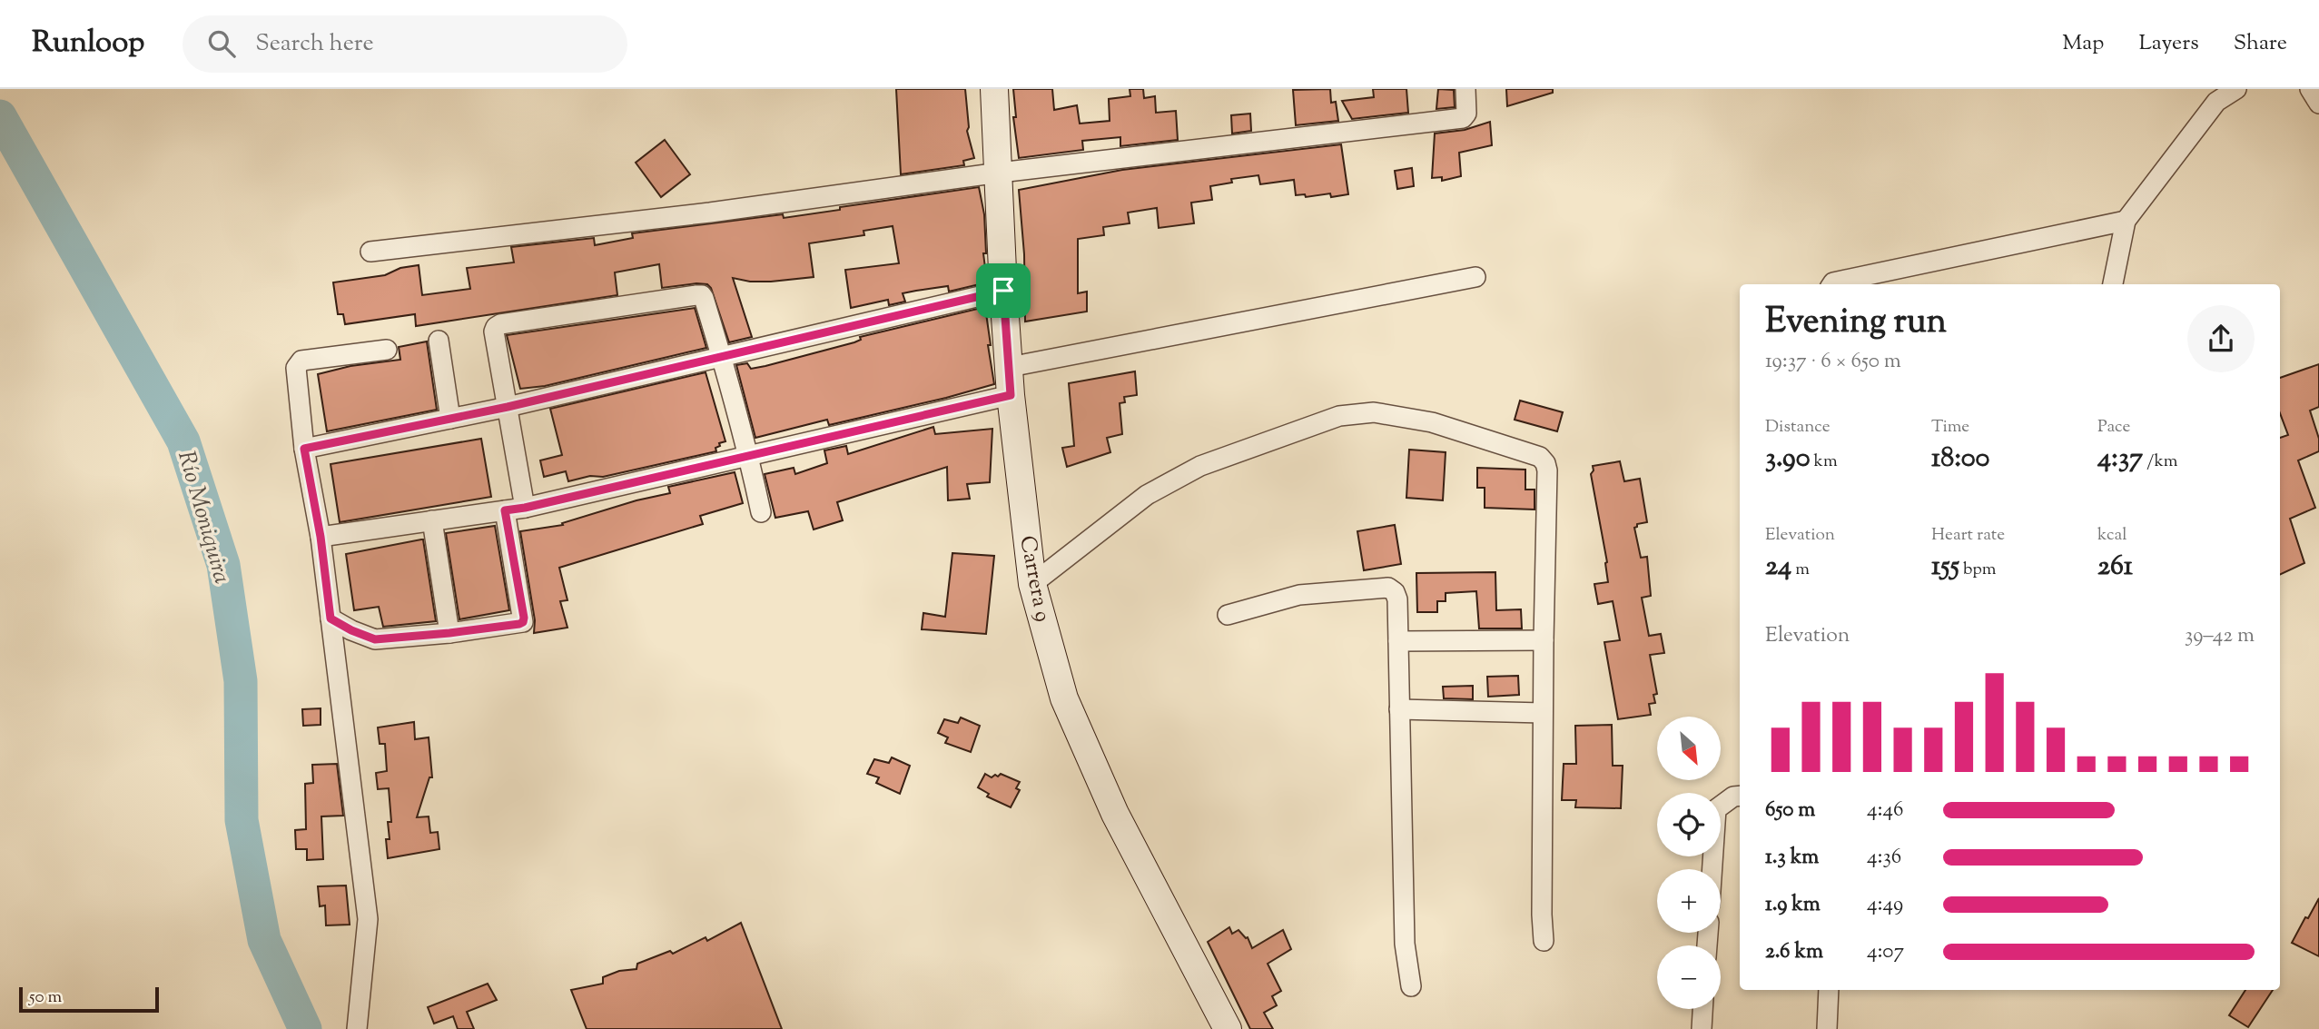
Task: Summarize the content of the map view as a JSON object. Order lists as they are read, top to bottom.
{
  "streets": {
    "main road": ["Carrera 9"]
  },
  "water": ["Río Moniquira"],
  "scale_bar": "50 m",
  "north": "bottom right",
  "page": {
    "header": "Runloop",
    "search": "Search here",
    "nav": ["Map", "Layers", "Share"],
    "heading": ["Evening run", "19:37 · 6 × 650 m"],
    "stats": [
      ["Distance", "3.90 km"],
      ["Time", "18:00"],
      ["Pace", "4:37 /km"],
      ["Elevation", "24 m"],
      ["Heart rate", "155 bpm"],
      ["kcal", "261"]
    ],
    "chart": ["Elevation", "39–42 m"],
    "map_buttons": ["+", "−"],
    "list": [
      {
        "name": "650 m",
        "note": "4:46"
      },
      {
        "name": "1.3 km",
        "note": "4:36"
      },
      {
        "name": "1.9 km",
        "note": "4:49"
      },
      {
        "name": "2.6 km",
        "note": "4:07"
      }
    ],
    "scale": "50 m"
  }
}
